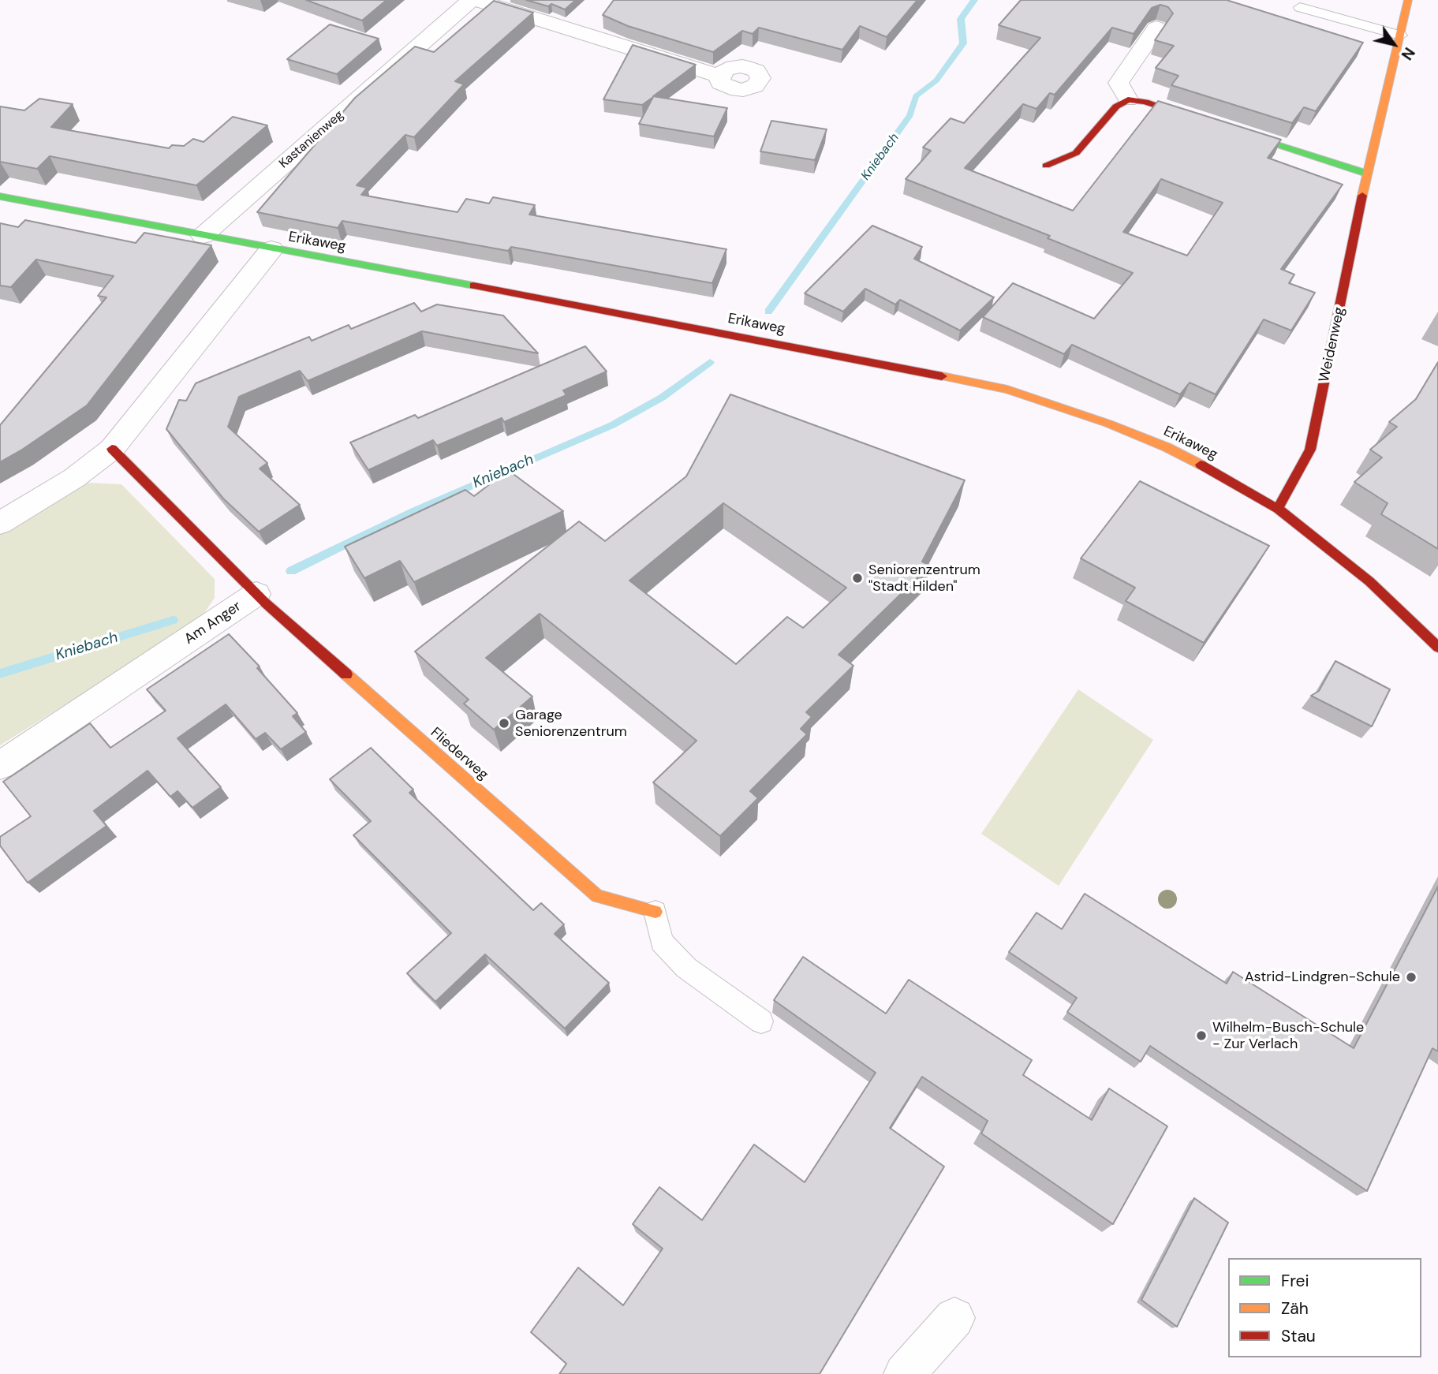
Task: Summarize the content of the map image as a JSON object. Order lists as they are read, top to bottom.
{
  "streets": {
    "street": [
      "Kastanienweg",
      "Erikaweg",
      "Weidenweg",
      "Am Anger",
      "Fliederweg"
    ]
  },
  "crossings": [
    ["Kastanienweg", "Erikaweg"],
    ["Erikaweg", "Weidenweg"],
    ["Am Anger", "Fliederweg"]
  ],
  "water": ["Kniebach"],
  "places": [
    "Seniorenzentrum \"Stadt Hilden\"",
    "Garage Seniorenzentrum",
    "Astrid-Lindgren-Schule",
    "Wilhelm-Busch-Schule - Zur Verlach"
  ],
  "legend": ["Frei", "Zäh", "Stau"],
  "north": "bottom right"
}
